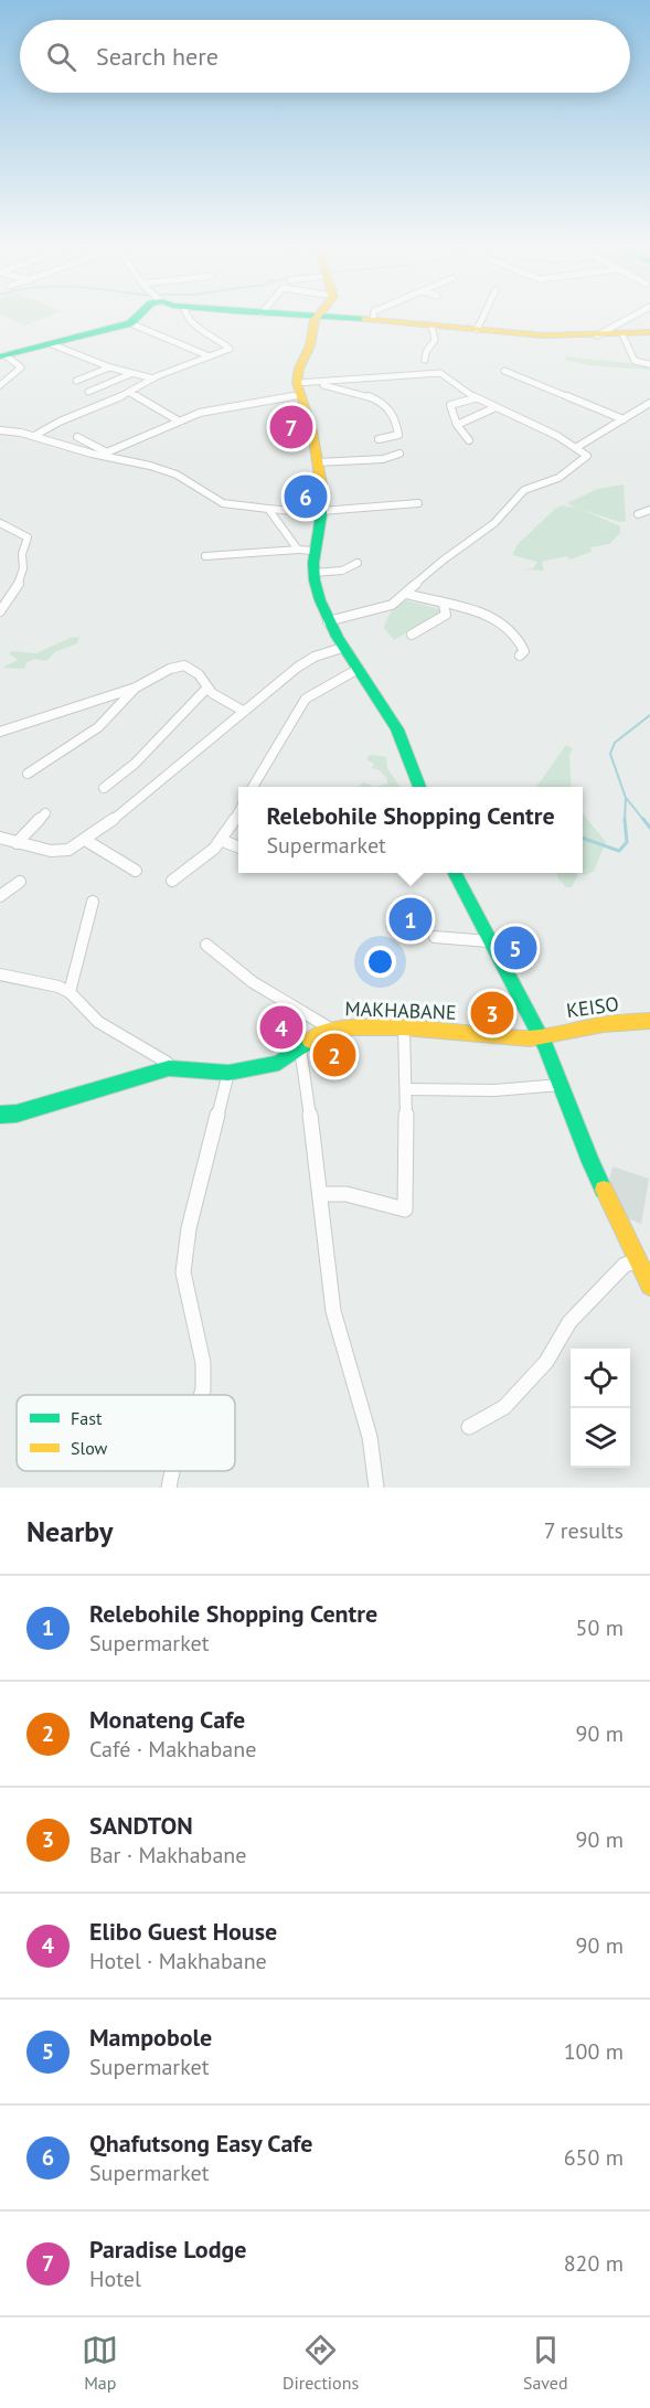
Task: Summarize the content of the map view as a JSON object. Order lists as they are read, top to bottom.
{
  "streets": {
    "main road": ["KEISO", "MAKHABANE"]
  },
  "crossings": [
    ["KEISO", "MAKHABANE"]
  ],
  "legend": ["Fast", "Slow"],
  "page": {
    "search": "Search here",
    "pins": [
      "7",
      "6",
      "1",
      "5",
      "3",
      "4",
      "2"
    ],
    "popup": ["Relebohile Shopping Centre", "Supermarket"],
    "heading": ["Nearby", "7 results"],
    "list": [
      {
        "mark": "1",
        "name": "Relebohile Shopping Centre",
        "note": "Supermarket",
        "value": "50 m"
      },
      {
        "mark": "2",
        "name": "Monateng Cafe",
        "note": "Café · Makhabane",
        "value": "90 m"
      },
      {
        "mark": "3",
        "name": "SANDTON",
        "note": "Bar · Makhabane",
        "value": "90 m"
      },
      {
        "mark": "4",
        "name": "Elibo Guest House",
        "note": "Hotel · Makhabane",
        "value": "90 m"
      },
      {
        "mark": "5",
        "name": "Mampobole",
        "note": "Supermarket",
        "value": "100 m"
      },
      {
        "mark": "6",
        "name": "Qhafutsong Easy Cafe",
        "note": "Supermarket",
        "value": "650 m"
      },
      {
        "mark": "7",
        "name": "Paradise Lodge",
        "note": "Hotel",
        "value": "820 m"
      }
    ],
    "nav": ["Map", "Directions", "Saved"]
  }
}
